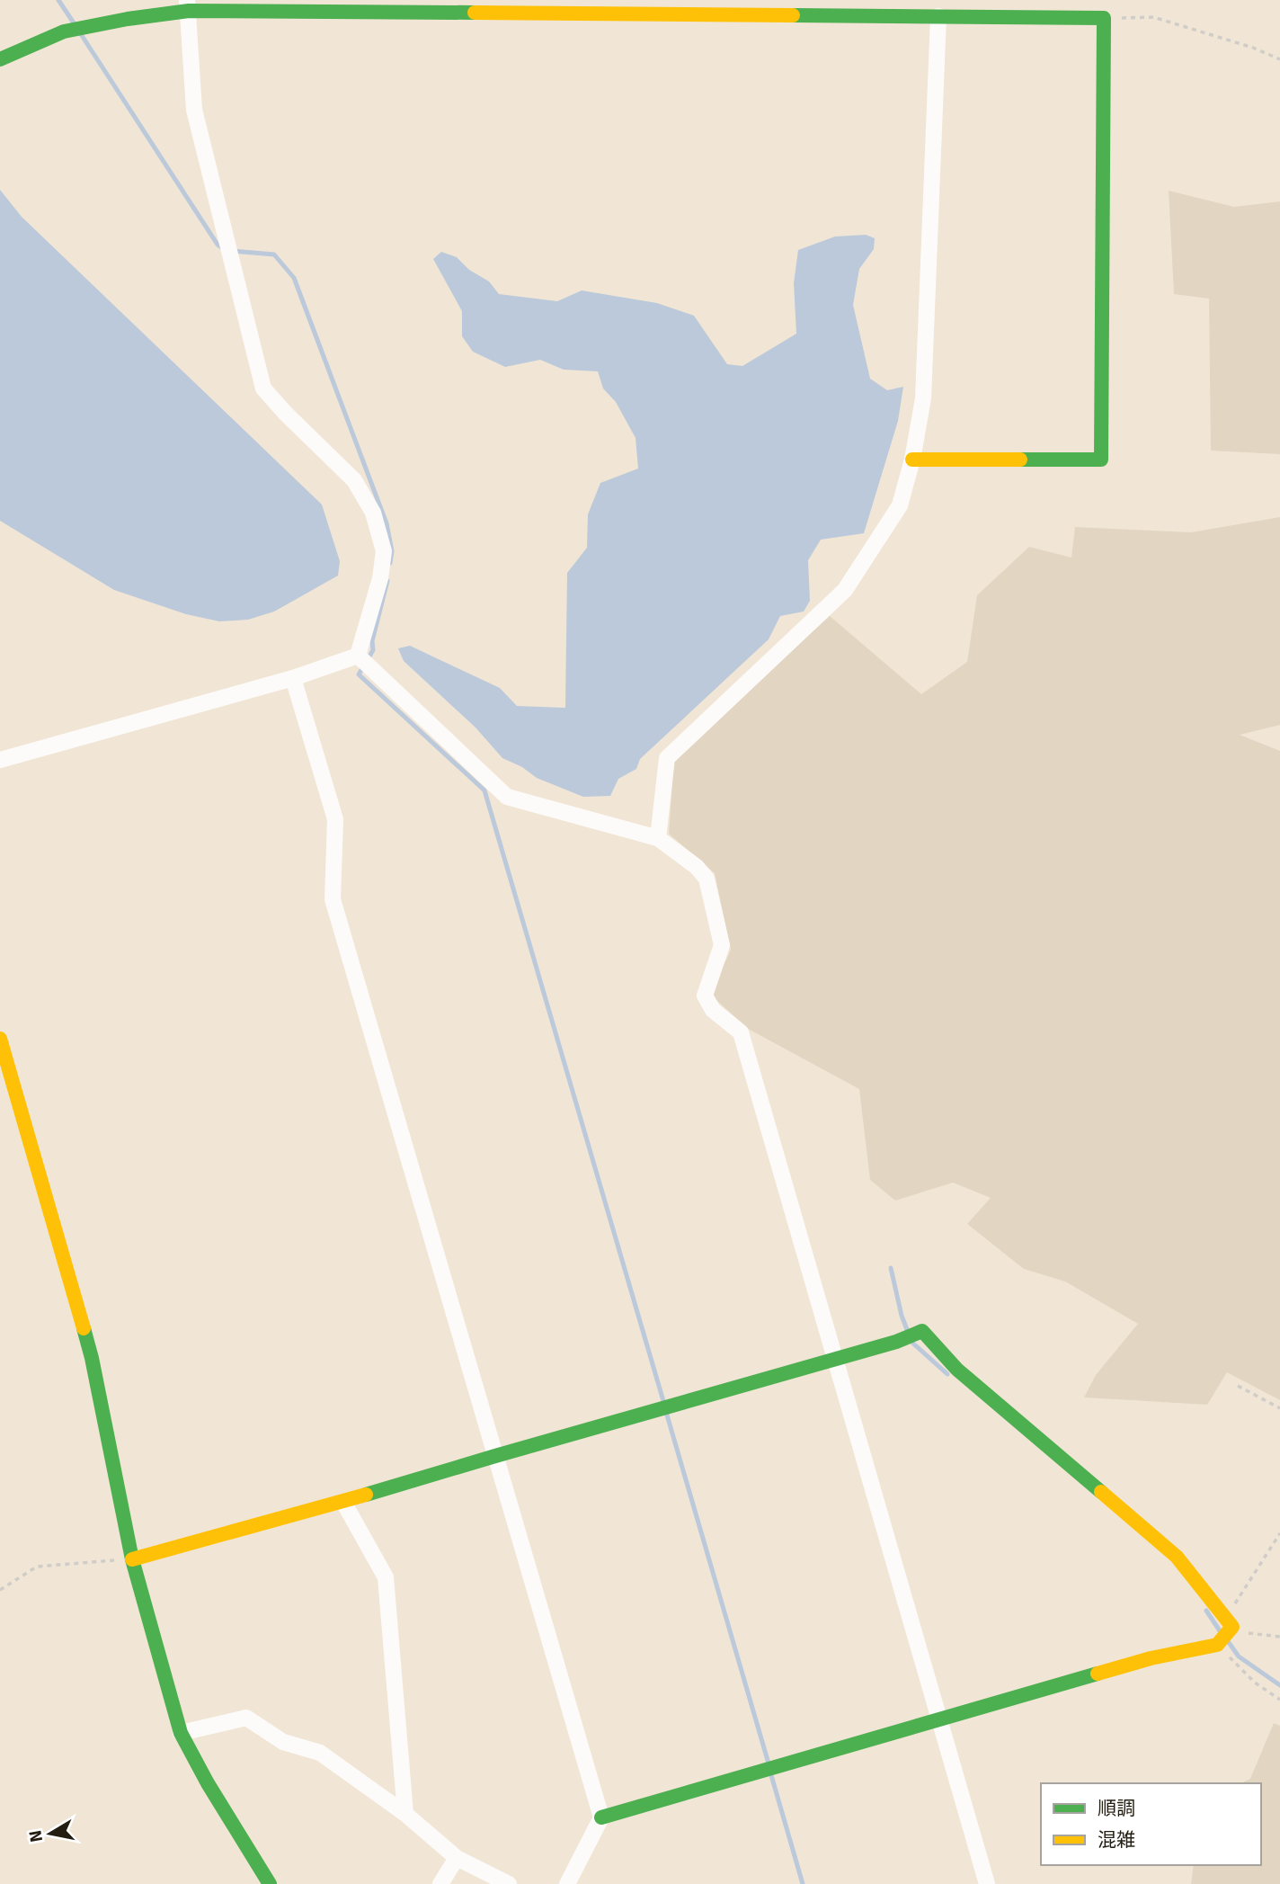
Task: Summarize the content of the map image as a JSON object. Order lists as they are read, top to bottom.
{
  "legend": ["順調", "混雑"],
  "north": "left"
}
